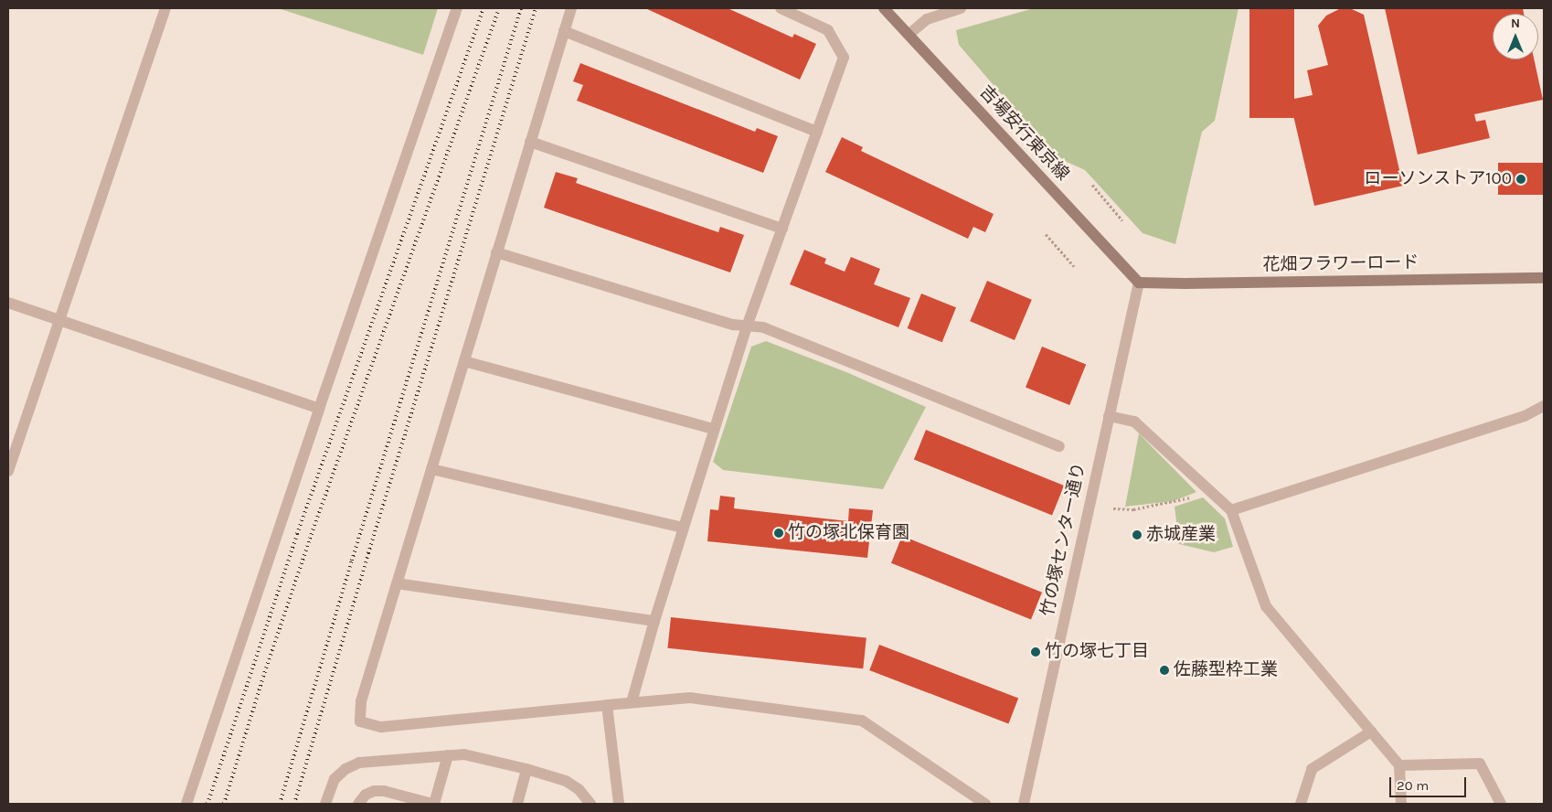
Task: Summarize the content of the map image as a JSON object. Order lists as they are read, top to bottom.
{
  "streets": {
    "main road": ["吉場安行東京線", "花畑フラワーロード"],
    "street": ["竹の塚センター通り"]
  },
  "crossings": [
    ["吉場安行東京線", "花畑フラワーロード"],
    ["吉場安行東京線", "竹の塚センター通り"],
    ["花畑フラワーロード", "竹の塚センター通り"]
  ],
  "places": [
    "ローソンストア100",
    "竹の塚北保育園",
    "赤城産業",
    "竹の塚七丁目",
    "佐藤型枠工業"
  ],
  "scale_bar": "20 m",
  "north": "top"
}
